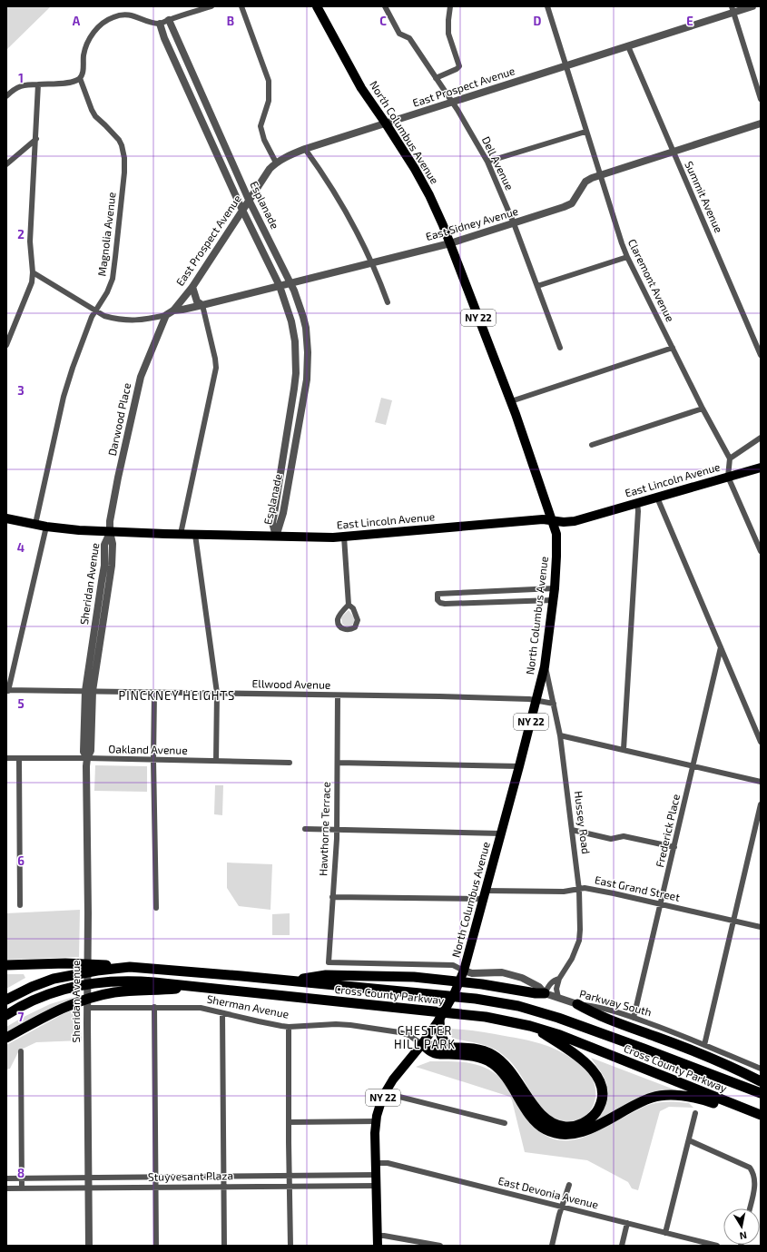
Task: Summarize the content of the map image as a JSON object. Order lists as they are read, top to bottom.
{
  "streets": {
    "highway": ["Cross County Parkway"],
    "main road": ["North Columbus Avenue", "NY 22", "East Lincoln Avenue"],
    "street": [
      "East Prospect Avenue",
      "Dell Avenue",
      "Summit Avenue",
      "Esplanade",
      "East Sidney Avenue",
      "Magnolia Avenue",
      "Claremont Avenue",
      "Darwood Place",
      "Sheridan Avenue",
      "Ellwood Avenue",
      "Oakland Avenue",
      "Hussey Road",
      "Hawthorne Terrace",
      "Frederick Place",
      "East Grand Street",
      "Parkway South",
      "Sherman Avenue",
      "Stuyvesant Plaza",
      "East Devonia Avenue"
    ]
  },
  "crossings": [
    ["East Prospect Avenue", "North Columbus Avenue"],
    ["East Prospect Avenue", "Dell Avenue"],
    ["East Prospect Avenue", "Summit Avenue"],
    ["East Prospect Avenue", "Esplanade"],
    ["East Prospect Avenue", "East Sidney Avenue"],
    ["East Prospect Avenue", "Magnolia Avenue"],
    ["East Prospect Avenue", "Claremont Avenue"],
    ["East Prospect Avenue", "Darwood Place"],
    ["North Columbus Avenue", "East Sidney Avenue"],
    ["North Columbus Avenue", "East Lincoln Avenue"],
    ["North Columbus Avenue", "Ellwood Avenue"],
    ["North Columbus Avenue", "Hussey Road"],
    ["North Columbus Avenue", "Hawthorne Terrace"],
    ["North Columbus Avenue", "East Grand Street"],
    ["North Columbus Avenue", "Parkway South"],
    ["North Columbus Avenue", "Sherman Avenue"],
    ["North Columbus Avenue", "Stuyvesant Plaza"],
    ["North Columbus Avenue", "East Devonia Avenue"],
    ["Dell Avenue", "East Sidney Avenue"],
    ["Summit Avenue", "East Sidney Avenue"],
    ["Esplanade", "East Sidney Avenue"],
    ["Esplanade", "East Lincoln Avenue"],
    ["East Sidney Avenue", "Claremont Avenue"],
    ["Magnolia Avenue", "East Lincoln Avenue"],
    ["Darwood Place", "East Lincoln Avenue"],
    ["Darwood Place", "Sheridan Avenue"],
    ["East Lincoln Avenue", "Sheridan Avenue"],
    ["Sheridan Avenue", "Ellwood Avenue"],
    ["Sheridan Avenue", "Oakland Avenue"],
    ["Sheridan Avenue", "Sherman Avenue"],
    ["Sheridan Avenue", "Stuyvesant Plaza"],
    ["Ellwood Avenue", "Hussey Road"],
    ["Ellwood Avenue", "Hawthorne Terrace"],
    ["Hussey Road", "East Grand Street"],
    ["Hussey Road", "Parkway South"],
    ["Hawthorne Terrace", "East Grand Street"],
    ["Hawthorne Terrace", "Parkway South"],
    ["Frederick Place", "East Grand Street"],
    ["Frederick Place", "Parkway South"]
  ],
  "districts": ["PINCKNEY HEIGHTS", "CHESTER HILL PARK"],
  "north": "bottom",
  "grid": {
    "columns": [
      "A",
      "B",
      "C",
      "D",
      "E"
    ],
    "rows": [
      "1",
      "2",
      "3",
      "4",
      "5",
      "6",
      "7",
      "8"
    ]
  }
}
